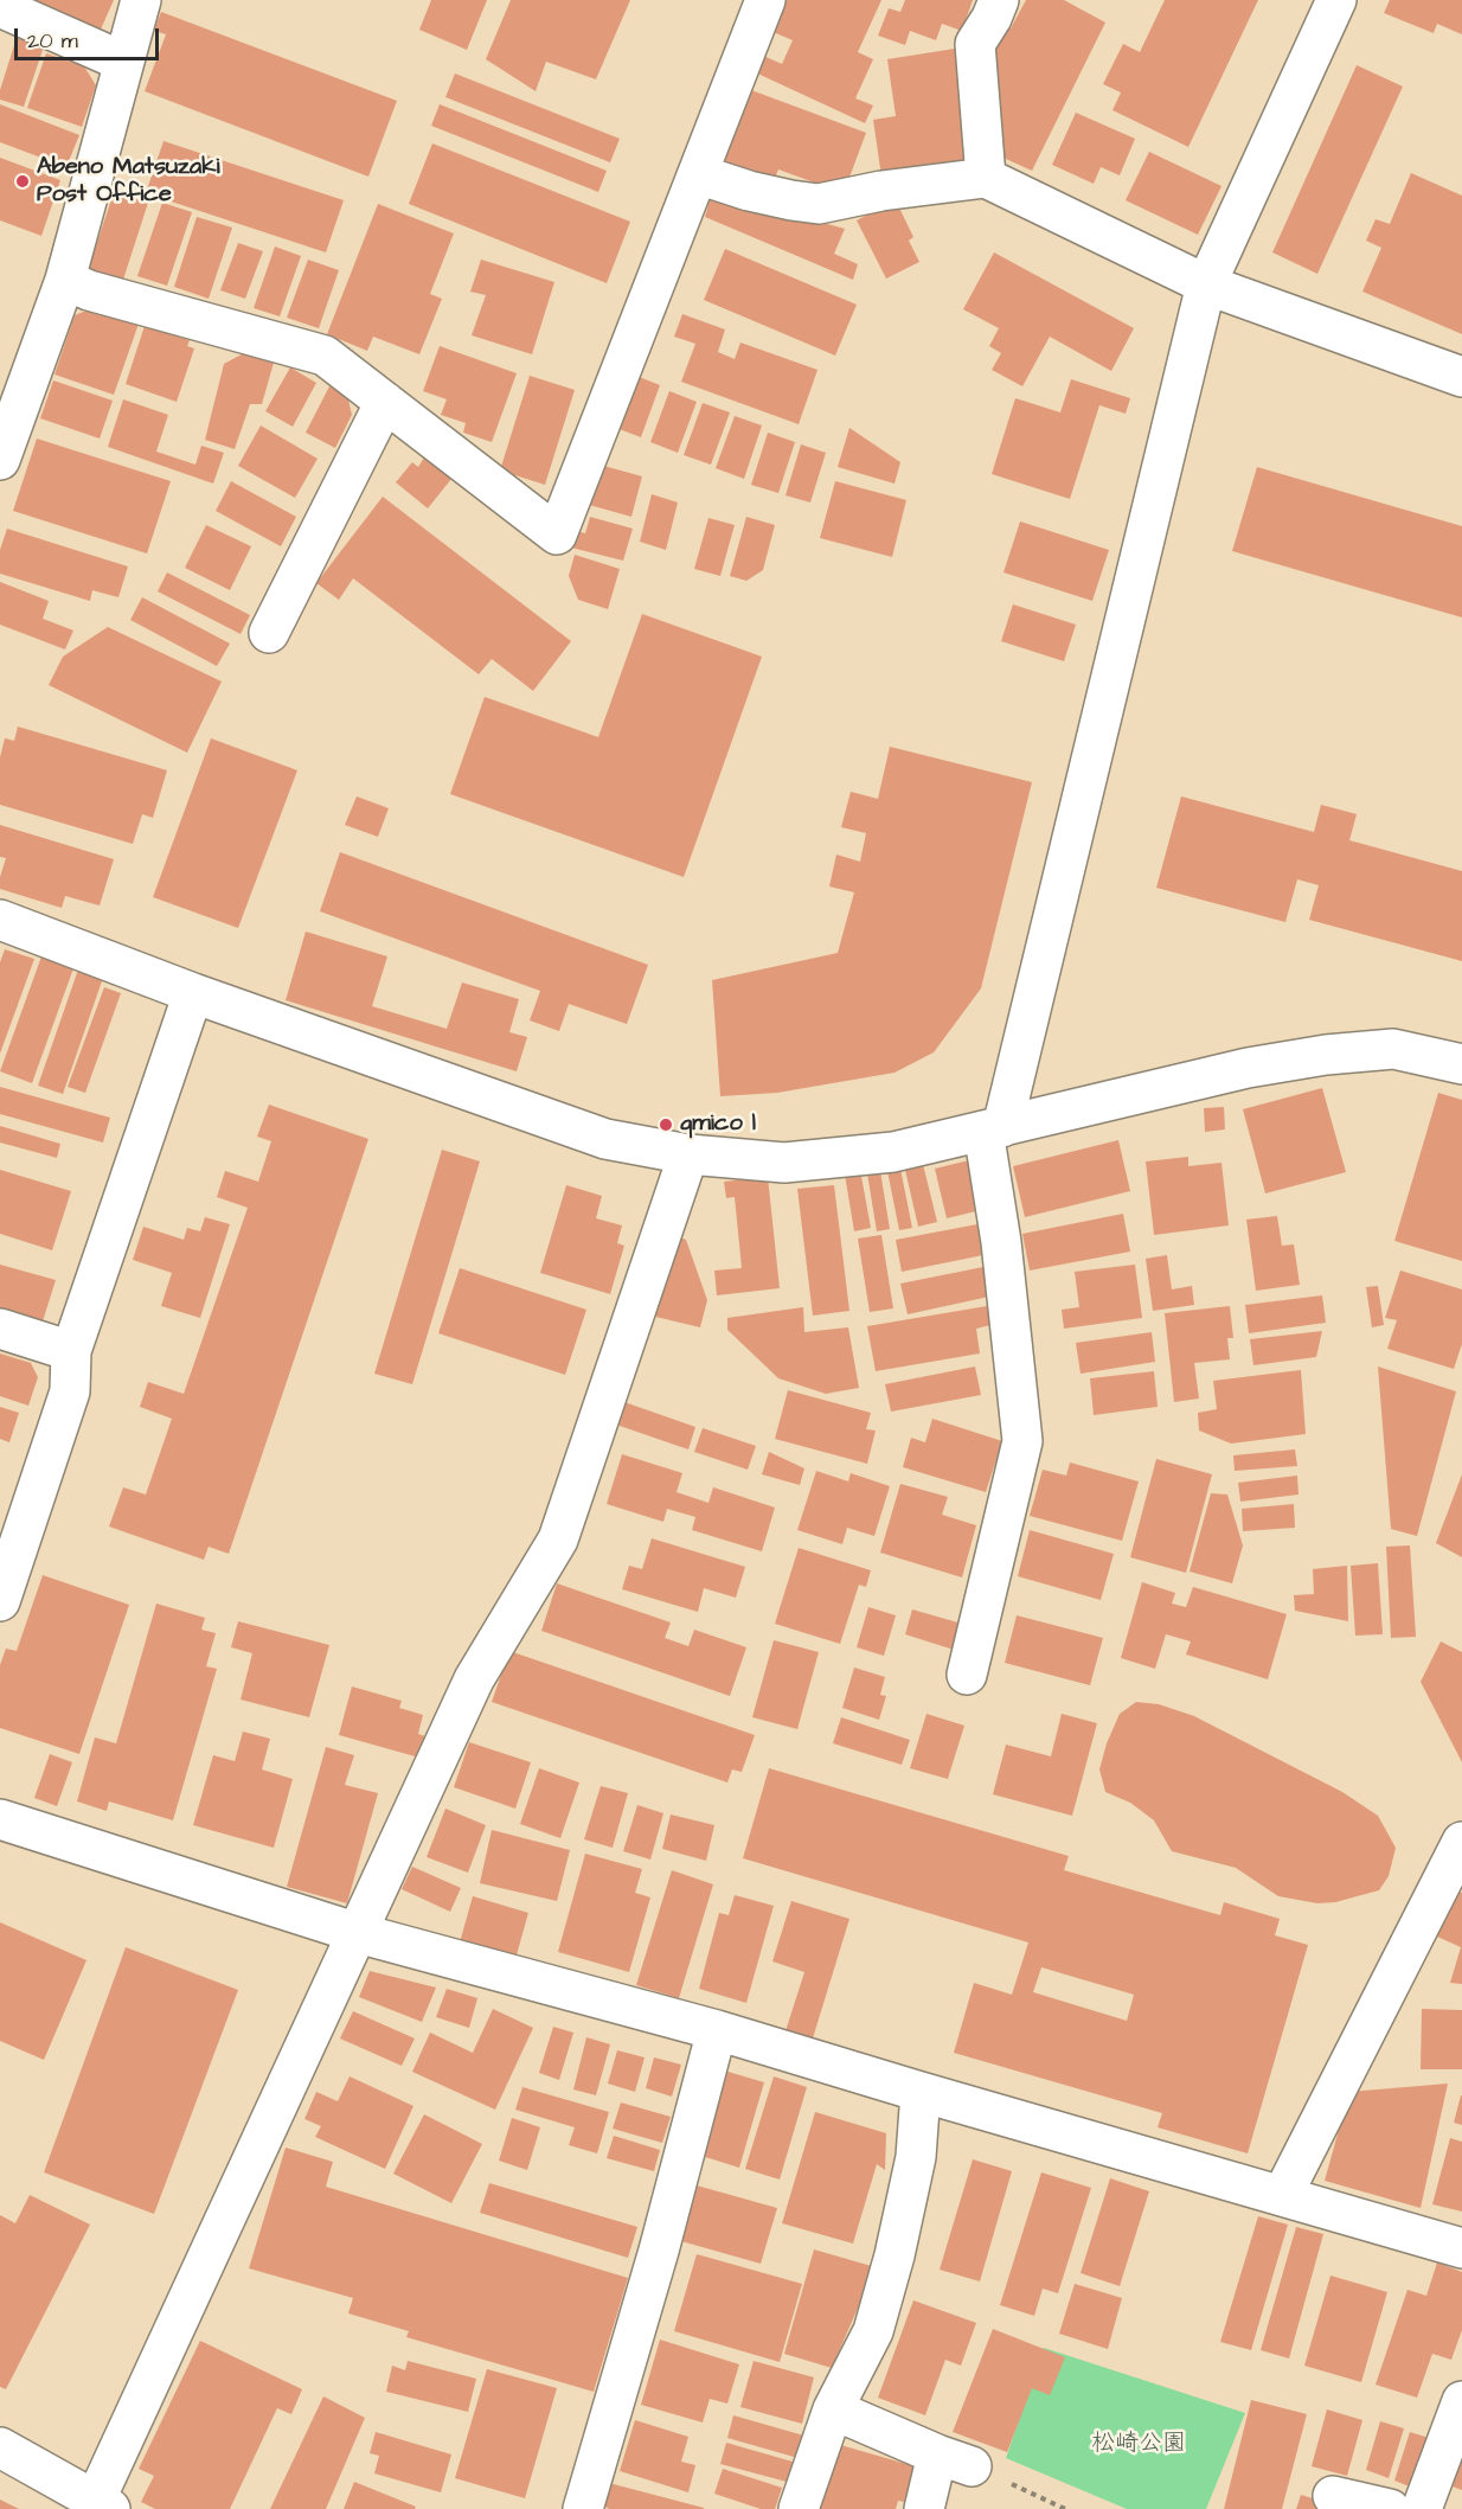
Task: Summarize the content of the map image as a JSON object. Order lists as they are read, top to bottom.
{
  "parks": ["松崎公園"],
  "places": ["Abeno Matsuzaki Post Office", "qmico l"],
  "scale_bar": "20 m"
}
